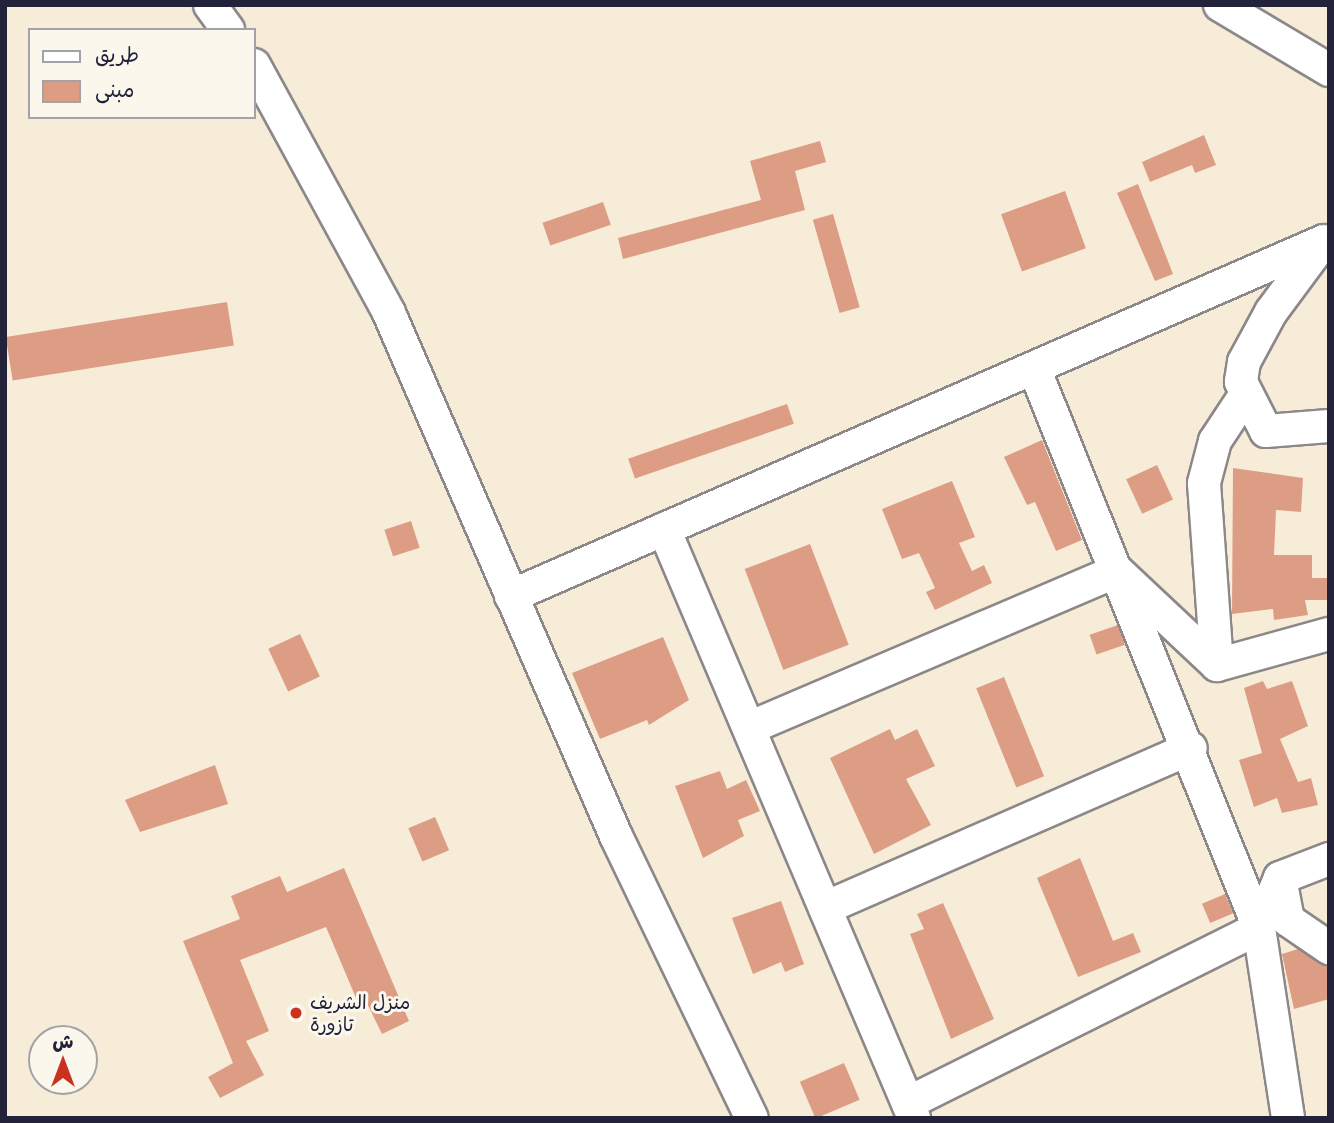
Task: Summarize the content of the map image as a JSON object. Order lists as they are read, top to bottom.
{
  "places": ["منزل الشريف تازورة"],
  "legend": ["طريق", "مبنى"],
  "north": "top"
}
